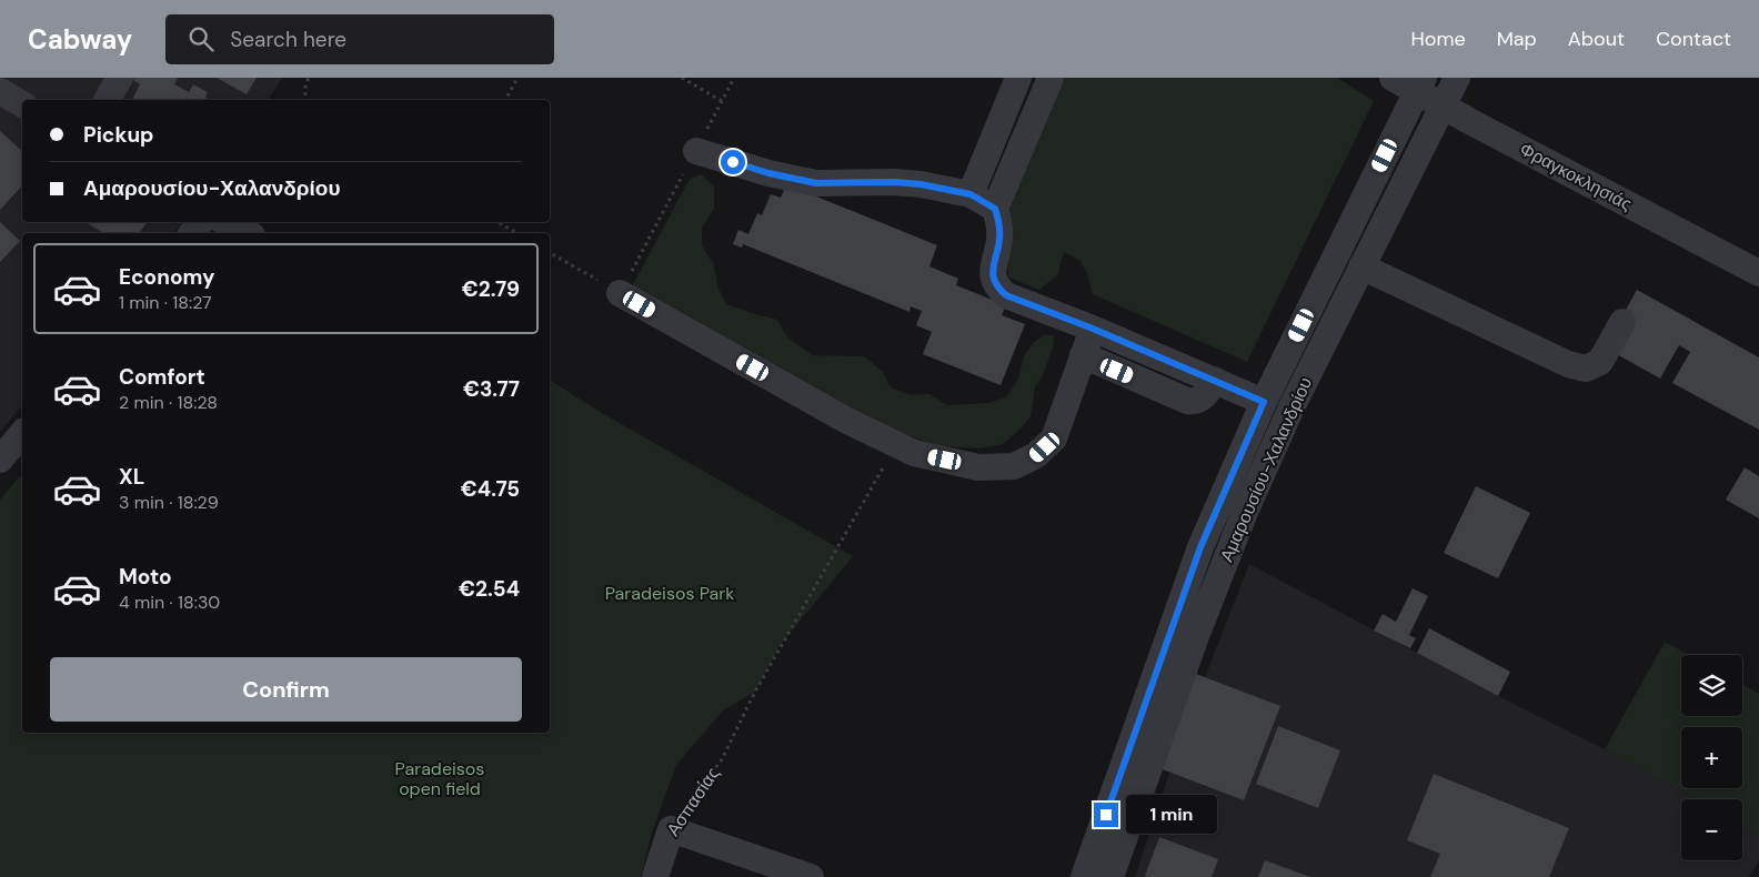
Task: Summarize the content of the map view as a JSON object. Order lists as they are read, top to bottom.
{
  "streets": {
    "street": ["Φραγκοκλησιάς", "Αμαρουσίου-Χαλανδρίου", "Ασπασίας"]
  },
  "crossings": [
    ["Φραγκοκλησιάς", "Αμαρουσίου-Χαλανδρίου"]
  ],
  "parks": ["Paradeisos Park", "Paradeisos open field"],
  "page": {
    "header": "Cabway",
    "search": "Search here",
    "nav": [
      "Home",
      "Map",
      "About",
      "Contact"
    ],
    "banner": ["Pickup", "Αμαρουσίου-Χαλανδρίου"],
    "list": [
      {
        "name": "Economy",
        "note": "1 min · 18:27",
        "value": "€2.79"
      },
      {
        "name": "Comfort",
        "note": "2 min · 18:28",
        "value": "€3.77"
      },
      {
        "name": "XL",
        "note": "3 min · 18:29",
        "value": "€4.75"
      },
      {
        "name": "Moto",
        "note": "4 min · 18:30",
        "value": "€2.54"
      }
    ],
    "buttons": "Confirm",
    "map_buttons": ["+", "−"],
    "bubble": "1 min"
  }
}
